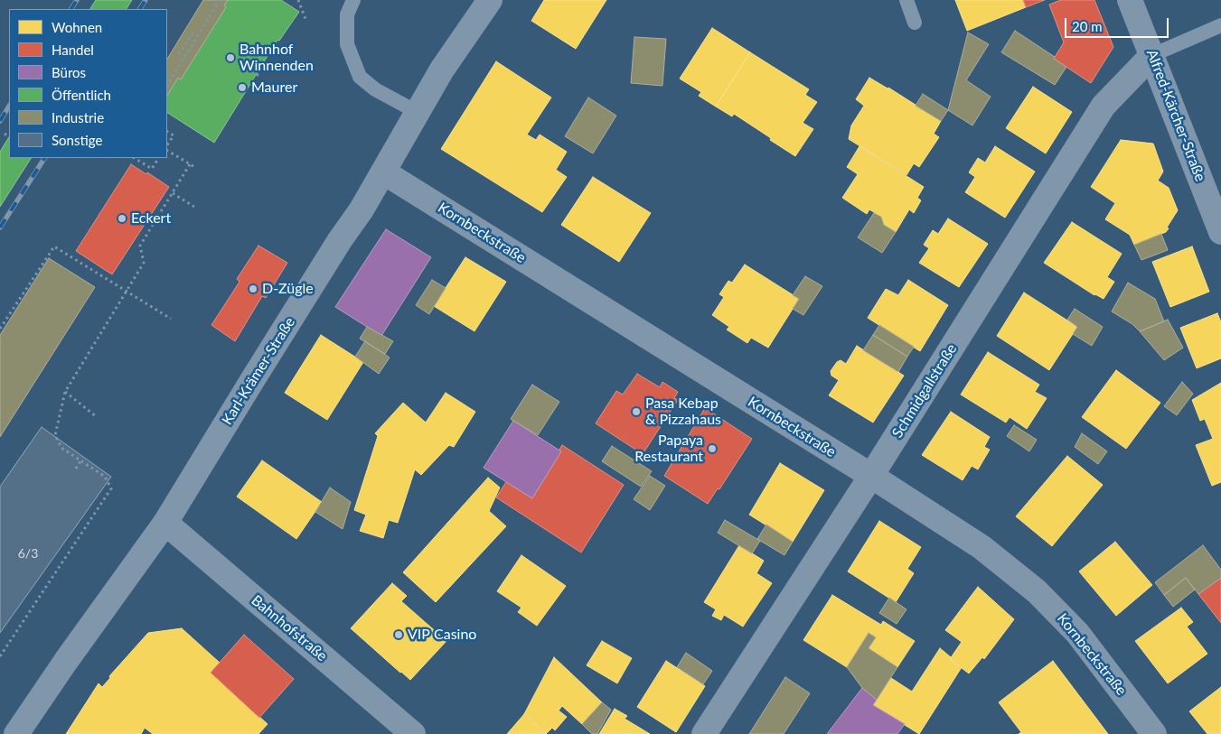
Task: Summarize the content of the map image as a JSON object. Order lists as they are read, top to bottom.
{
  "streets": {
    "street": [
      "Alfred-Kärcher-Straße",
      "Kornbeckstraße",
      "Karl-Krämer-Straße",
      "Schmidgallstraße",
      "Bahnhofstraße"
    ]
  },
  "crossings": [
    ["Alfred-Kärcher-Straße", "Schmidgallstraße"],
    ["Kornbeckstraße", "Karl-Krämer-Straße"],
    ["Kornbeckstraße", "Schmidgallstraße"],
    ["Karl-Krämer-Straße", "Bahnhofstraße"]
  ],
  "places": [
    "Bahnhof Winnenden",
    "Maurer",
    "Eckert",
    "D-Zügle",
    "Pasa Kebap & Pizzahaus",
    "Papaya Restaurant",
    "VIP Casino"
  ],
  "house_numbers": ["6/3"],
  "legend": [
    "Wohnen",
    "Handel",
    "Büros",
    "Öffentlich",
    "Industrie",
    "Sonstige"
  ],
  "scale_bar": "20 m"
}
